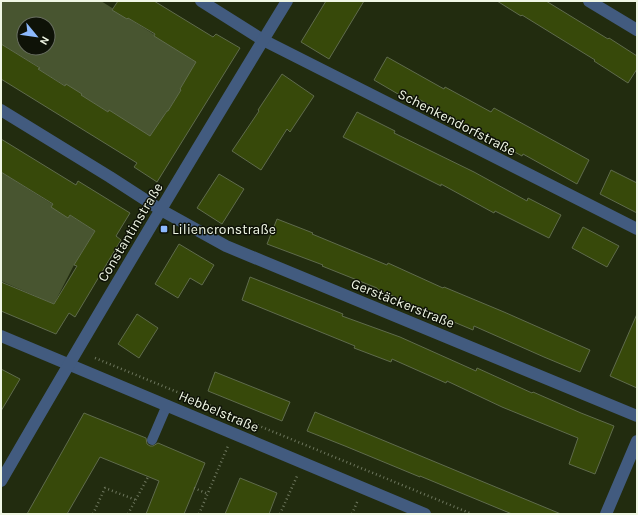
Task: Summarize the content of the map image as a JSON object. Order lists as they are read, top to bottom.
{
  "streets": {
    "street": [
      "Schenkendorfstraße",
      "Constantinstraße",
      "Gerstäckerstraße",
      "Hebbelstraße"
    ]
  },
  "crossings": [
    ["Schenkendorfstraße", "Constantinstraße"],
    ["Constantinstraße", "Gerstäckerstraße"],
    ["Constantinstraße", "Hebbelstraße"]
  ],
  "places": {
    "transit": ["Liliencronstraße"]
  },
  "north": "bottom right"
}
